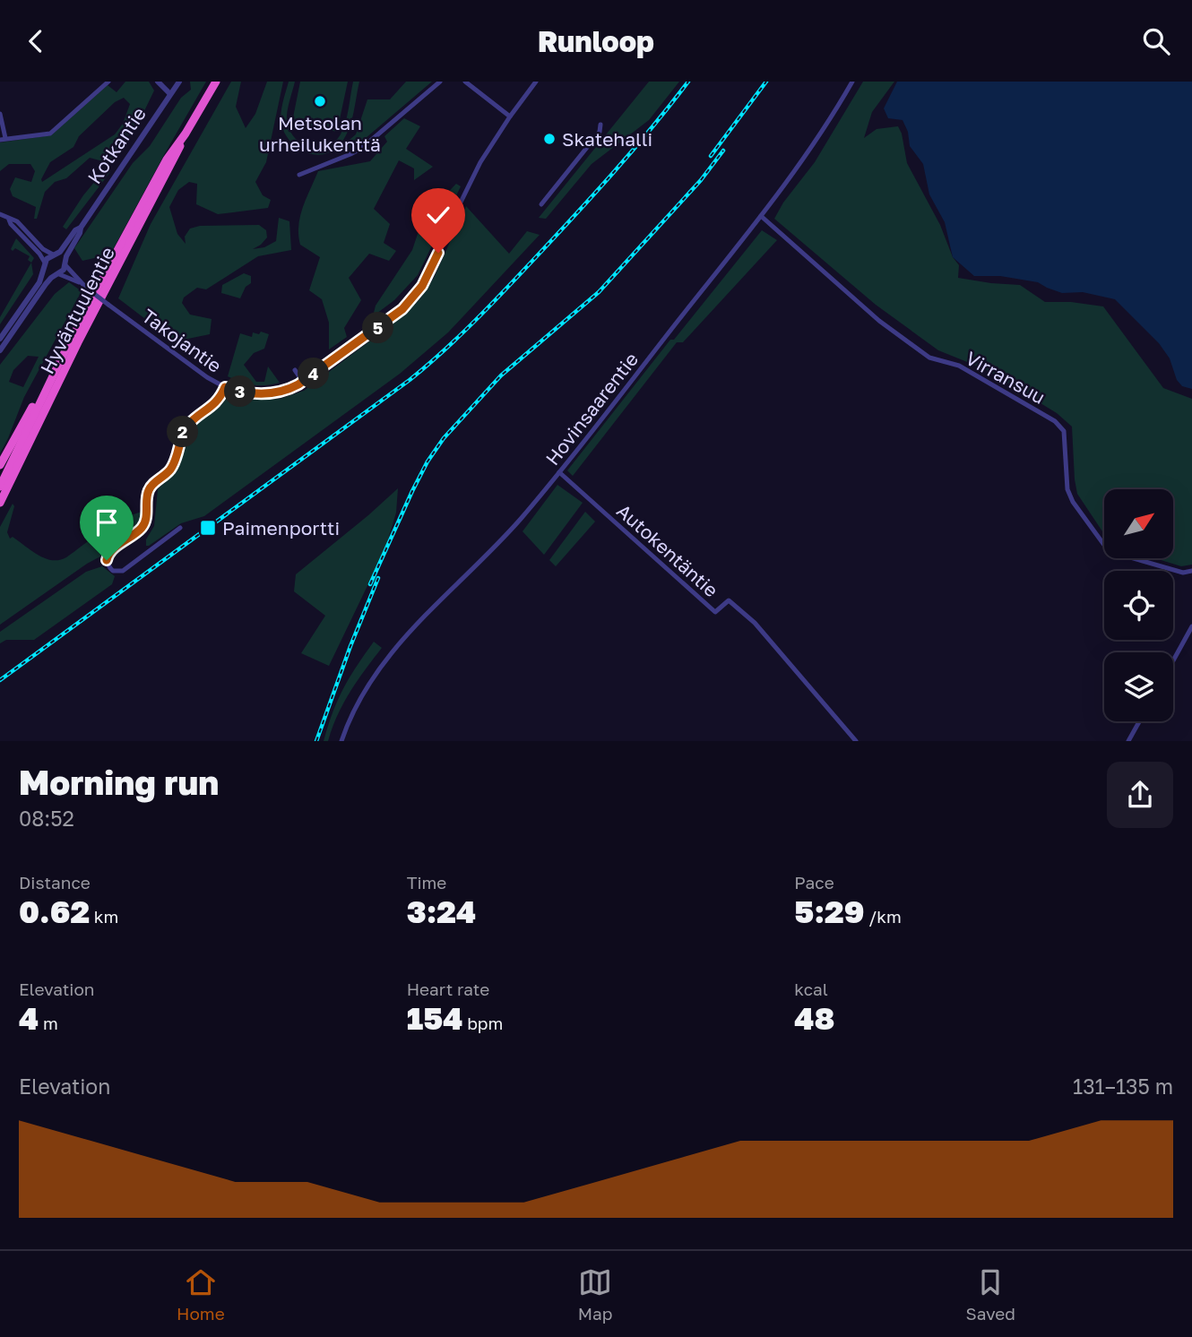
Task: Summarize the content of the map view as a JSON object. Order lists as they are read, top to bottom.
{
  "streets": {
    "highway": ["Hyväntuulentie"],
    "street": [
      "Kotkantie",
      "Takojantie",
      "Virransuu",
      "Hovinsaarentie",
      "Autokentäntie"
    ]
  },
  "crossings": [
    ["Kotkantie", "Takojantie"],
    ["Virransuu", "Hovinsaarentie"],
    ["Hovinsaarentie", "Autokentäntie"]
  ],
  "places": {
    "other": ["Metsolan urheilukenttä", "Skatehalli"],
    "transit": ["Paimenportti"]
  },
  "north": "top right",
  "page": {
    "header": "Runloop",
    "pins": [
      "5",
      "4",
      "3",
      "2"
    ],
    "heading": ["Morning run", "08:52"],
    "stats": [
      ["Distance", "0.62 km"],
      ["Time", "3:24"],
      ["Pace", "5:29 /km"],
      ["Elevation", "4 m"],
      ["Heart rate", "154 bpm"],
      ["kcal", "48"]
    ],
    "chart": ["Elevation", "131–135 m"],
    "tabs": ["Home", "Map", "Saved"]
  }
}
